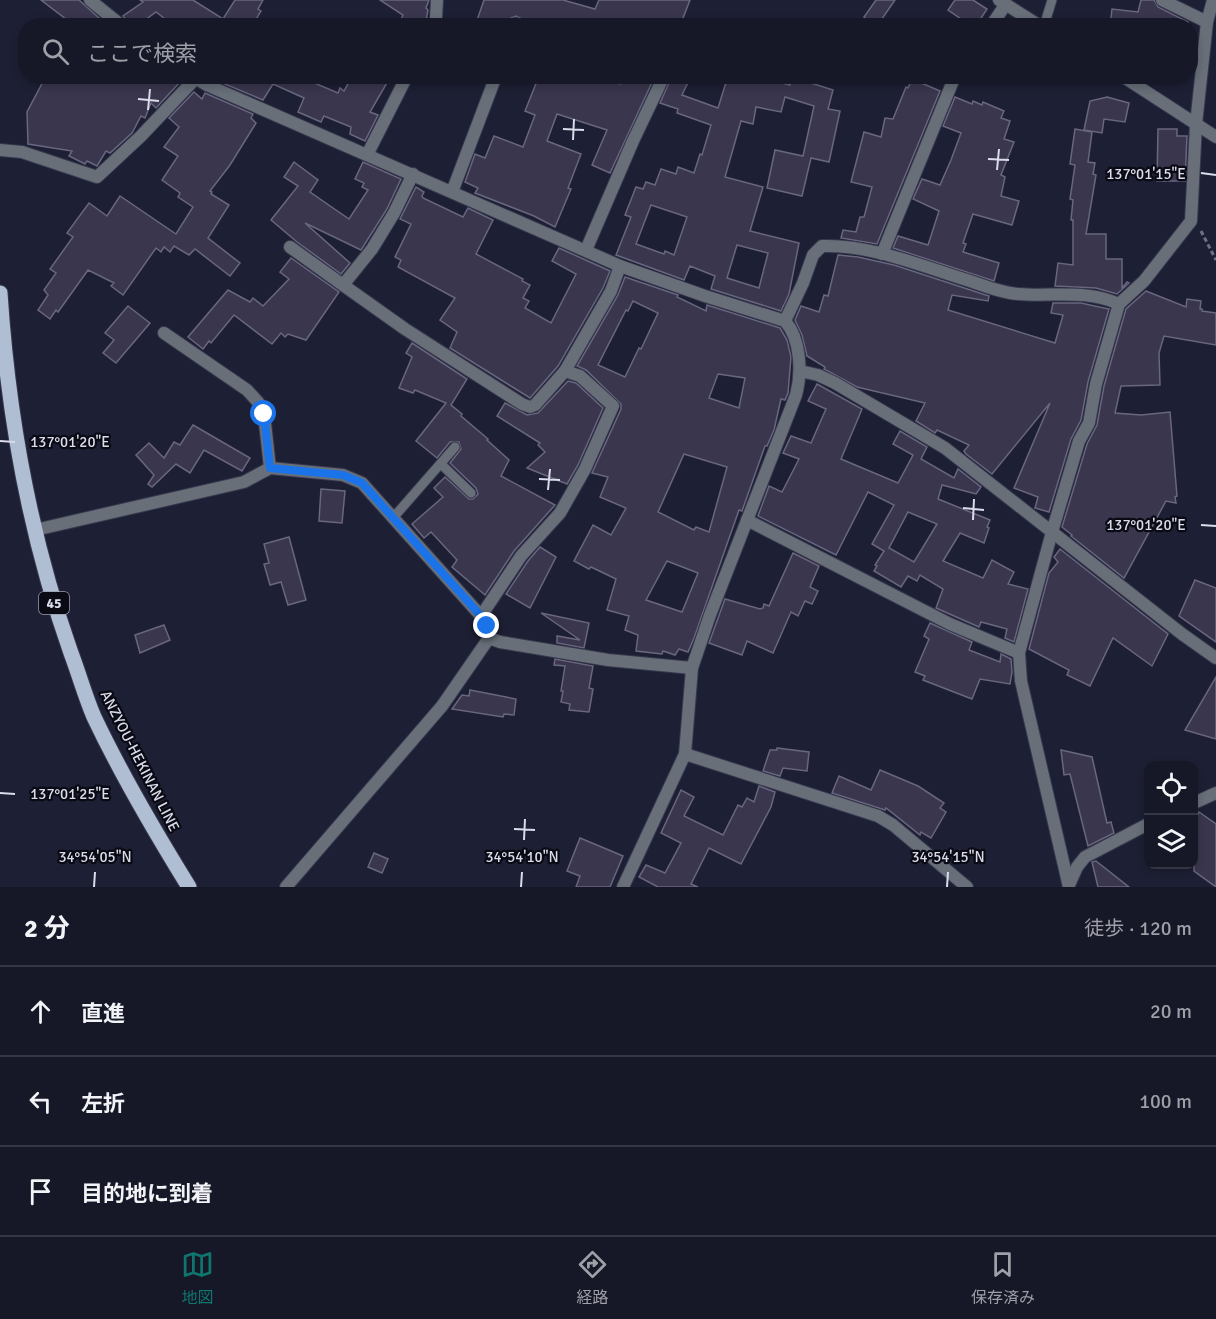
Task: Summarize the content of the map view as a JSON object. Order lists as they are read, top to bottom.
{
  "streets": {
    "main road": ["45", "ANZYOU-HEKINAN LINE"]
  },
  "page": {
    "search": "ここで検索",
    "heading": ["2 分", "徒歩 · 120 m"],
    "list": [
      ["直進", "20 m"],
      ["左折", "100 m"],
      "目的地に到着"
    ],
    "nav": ["地図", "経路", "保存済み"]
  },
  "coordinates": [
    "137°01'15\"E",
    "137°01'20\"E",
    "137°01'25\"E",
    "34°54'05\"N",
    "34°54'10\"N",
    "34°54'15\"N"
  ]
}
